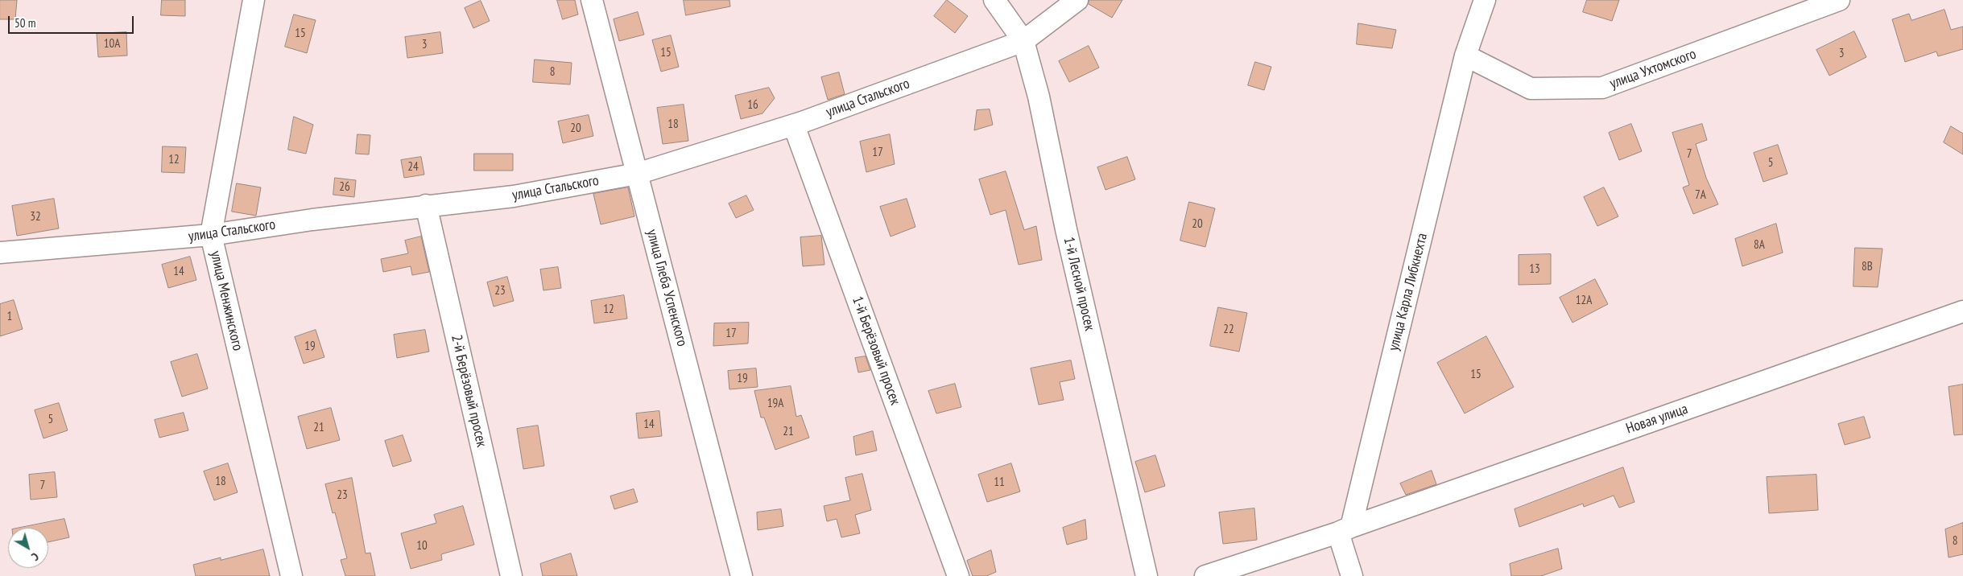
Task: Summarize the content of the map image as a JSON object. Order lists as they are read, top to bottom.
{
  "streets": {
    "street": [
      "улица Ухтомского",
      "улица Стальского",
      "1-й Лесной просек",
      "улица Глеба Успенского",
      "улица Карла Либкнехта",
      "улица Менжинского",
      "1-й Берёзовый просек",
      "2-й Берёзовый просек",
      "Новая улица"
    ]
  },
  "crossings": [
    ["улица Ухтомского", "улица Карла Либкнехта"],
    ["улица Стальского", "1-й Лесной просек"],
    ["улица Стальского", "улица Глеба Успенского"],
    ["улица Стальского", "улица Менжинского"],
    ["улица Стальского", "1-й Берёзовый просек"],
    ["улица Стальского", "2-й Берёзовый просек"],
    ["улица Карла Либкнехта", "Новая улица"]
  ],
  "house_numbers": [
    "15",
    "10А",
    "3",
    "15",
    "3",
    "8",
    "16",
    "18",
    "20",
    "17",
    "7",
    "12",
    "5",
    "24",
    "26",
    "7А",
    "32",
    "20",
    "8А",
    "8В",
    "13",
    "14",
    "23",
    "12А",
    "12",
    "1",
    "22",
    "17",
    "19",
    "15",
    "19",
    "19А",
    "5",
    "14",
    "21",
    "21",
    "18",
    "11",
    "7",
    "23",
    "8",
    "10"
  ],
  "scale_bar": "50 m",
  "north": "bottom right"
}
